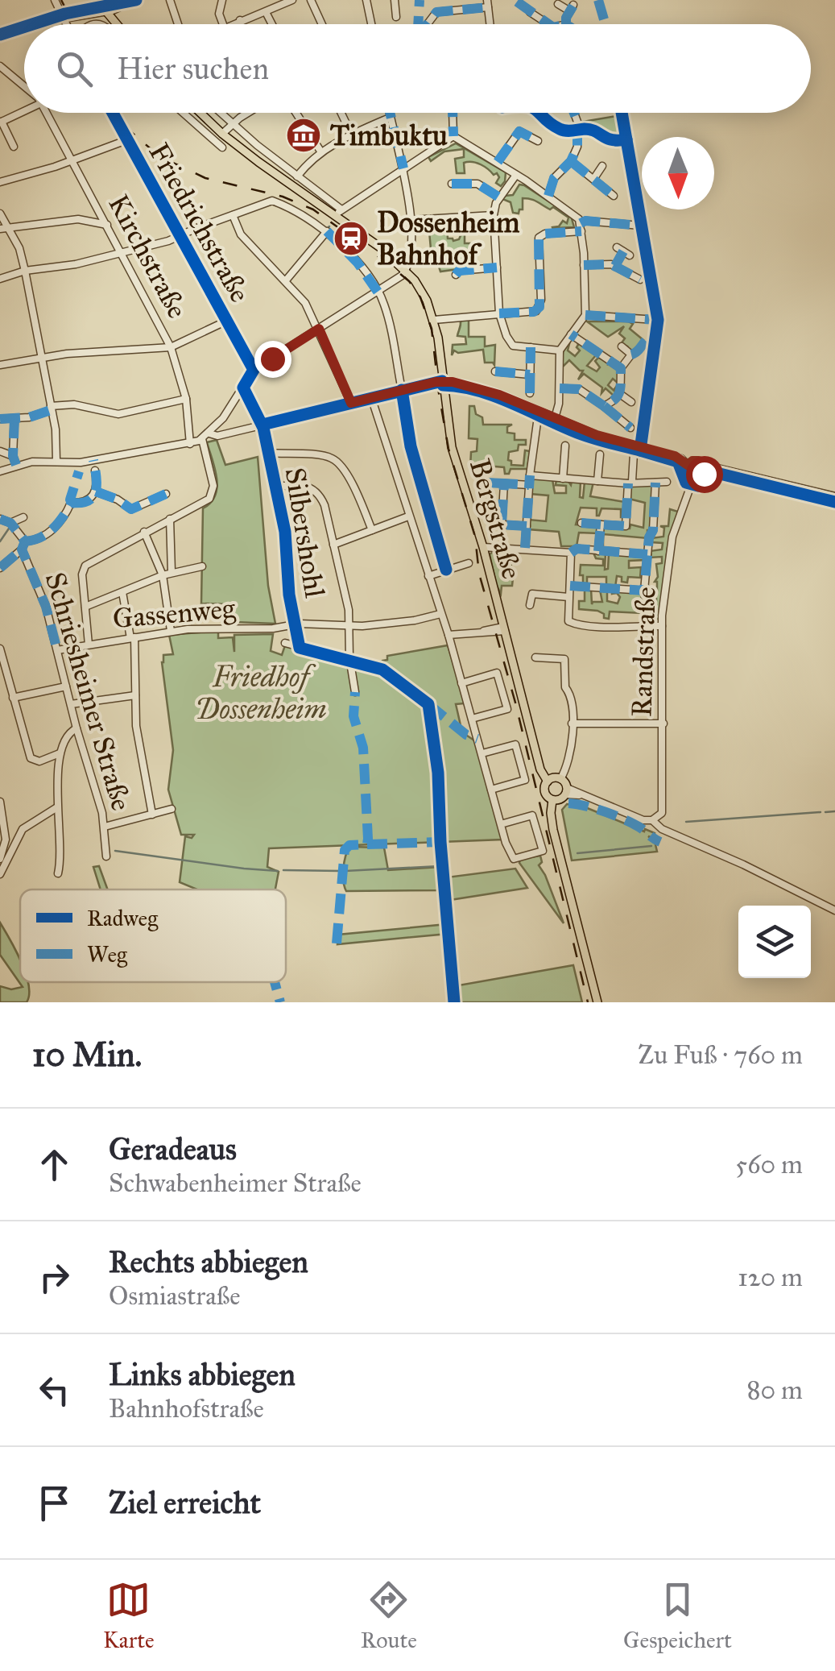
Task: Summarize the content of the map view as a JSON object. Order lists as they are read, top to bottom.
{
  "streets": {
    "main road": ["Bergstraße"],
    "street": [
      "Friedrichstraße",
      "Kirchstraße",
      "Silbershohl",
      "Gassenweg",
      "Randstraße",
      "Schriesheimer Straße"
    ]
  },
  "crossings": [
    ["Silbershohl", "Gassenweg"],
    ["Gassenweg", "Schriesheimer Straße"]
  ],
  "parks": ["Friedhof Dossenheim"],
  "places": {
    "museum": ["Timbuktu"],
    "station": ["Dossenheim Bahnhof"]
  },
  "legend": ["Radweg", "Weg"],
  "north": "bottom",
  "page": {
    "search": "Hier suchen",
    "heading": ["10 Min.", "Zu Fuß · 760 m"],
    "list": [
      ["Geradeaus", "Schwabenheimer Straße", "560 m"],
      ["Rechts abbiegen", "Osmiastraße", "120 m"],
      ["Links abbiegen", "Bahnhofstraße", "80 m"],
      "Ziel erreicht"
    ],
    "nav": ["Karte", "Route", "Gespeichert"]
  }
}
